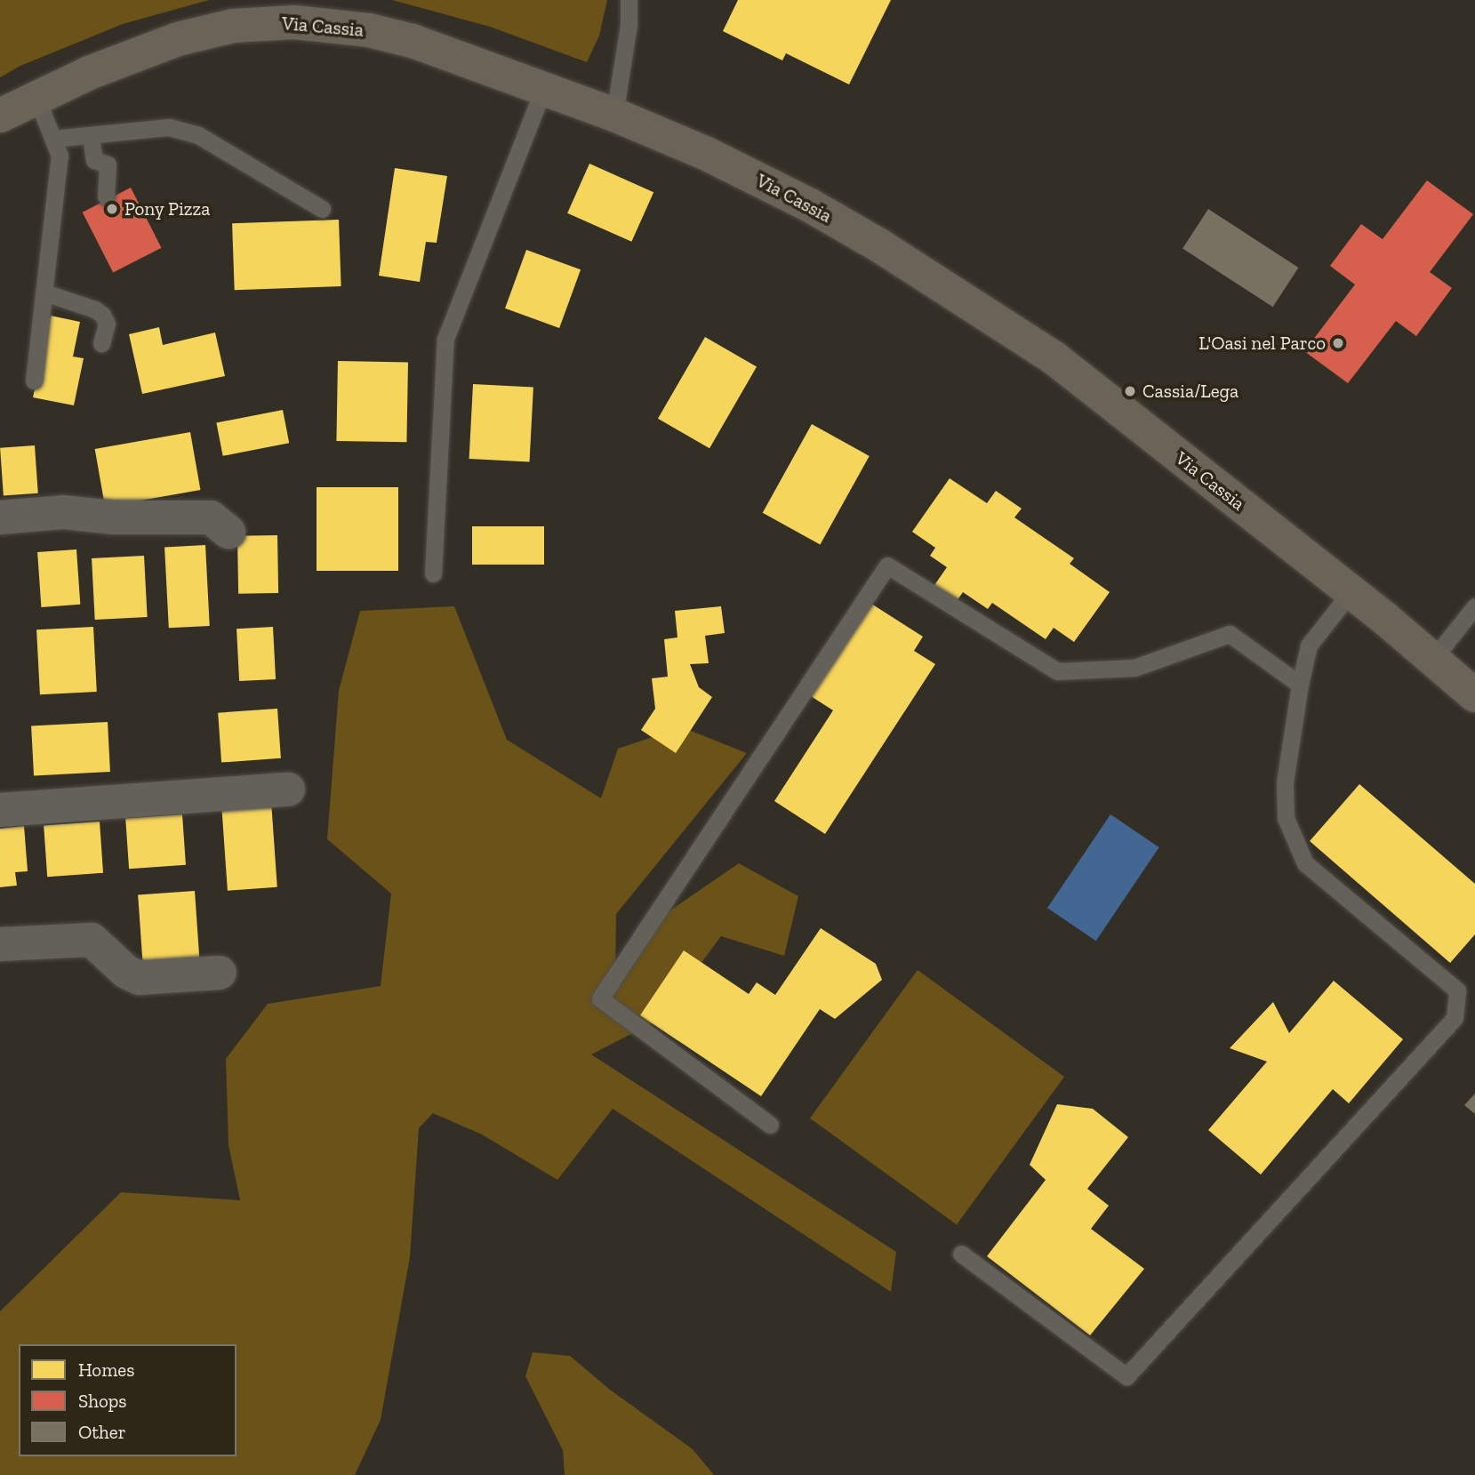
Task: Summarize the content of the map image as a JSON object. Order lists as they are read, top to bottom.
{
  "streets": {
    "main road": ["Via Cassia"]
  },
  "places": ["Pony Pizza", "L'Oasi nel Parco", "Cassia/Lega"],
  "legend": ["Homes", "Shops", "Other"]
}
